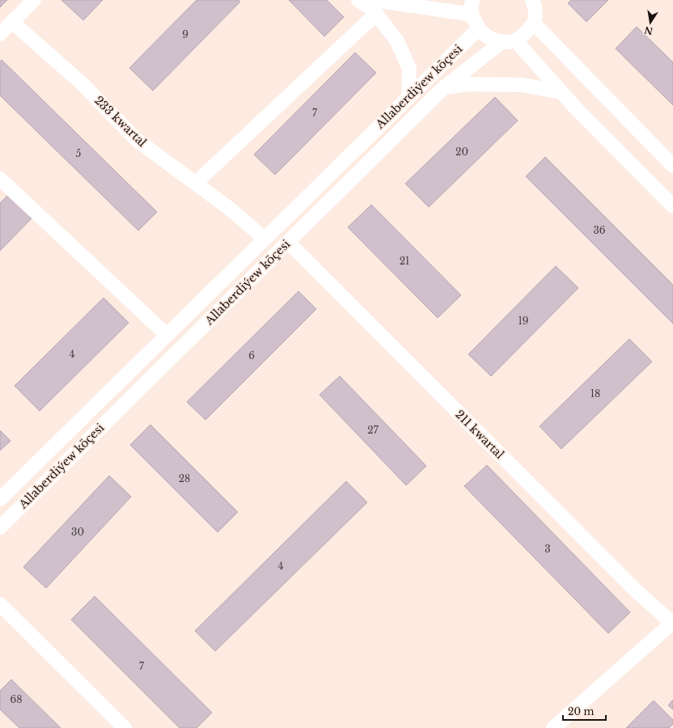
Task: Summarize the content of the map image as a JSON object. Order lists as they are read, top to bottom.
{
  "streets": {
    "street": ["Allaberdiýew köçesi", "233 kwartal", "211 kwartal"]
  },
  "crossings": [
    ["Allaberdiýew köçesi", "233 kwartal"],
    ["Allaberdiýew köçesi", "211 kwartal"]
  ],
  "house_numbers": [
    "9",
    "7",
    "20",
    "5",
    "36",
    "21",
    "19",
    "4",
    "6",
    "18",
    "27",
    "28",
    "30",
    "3",
    "4",
    "7",
    "68"
  ],
  "scale_bar": "20 m",
  "north": "bottom"
}
